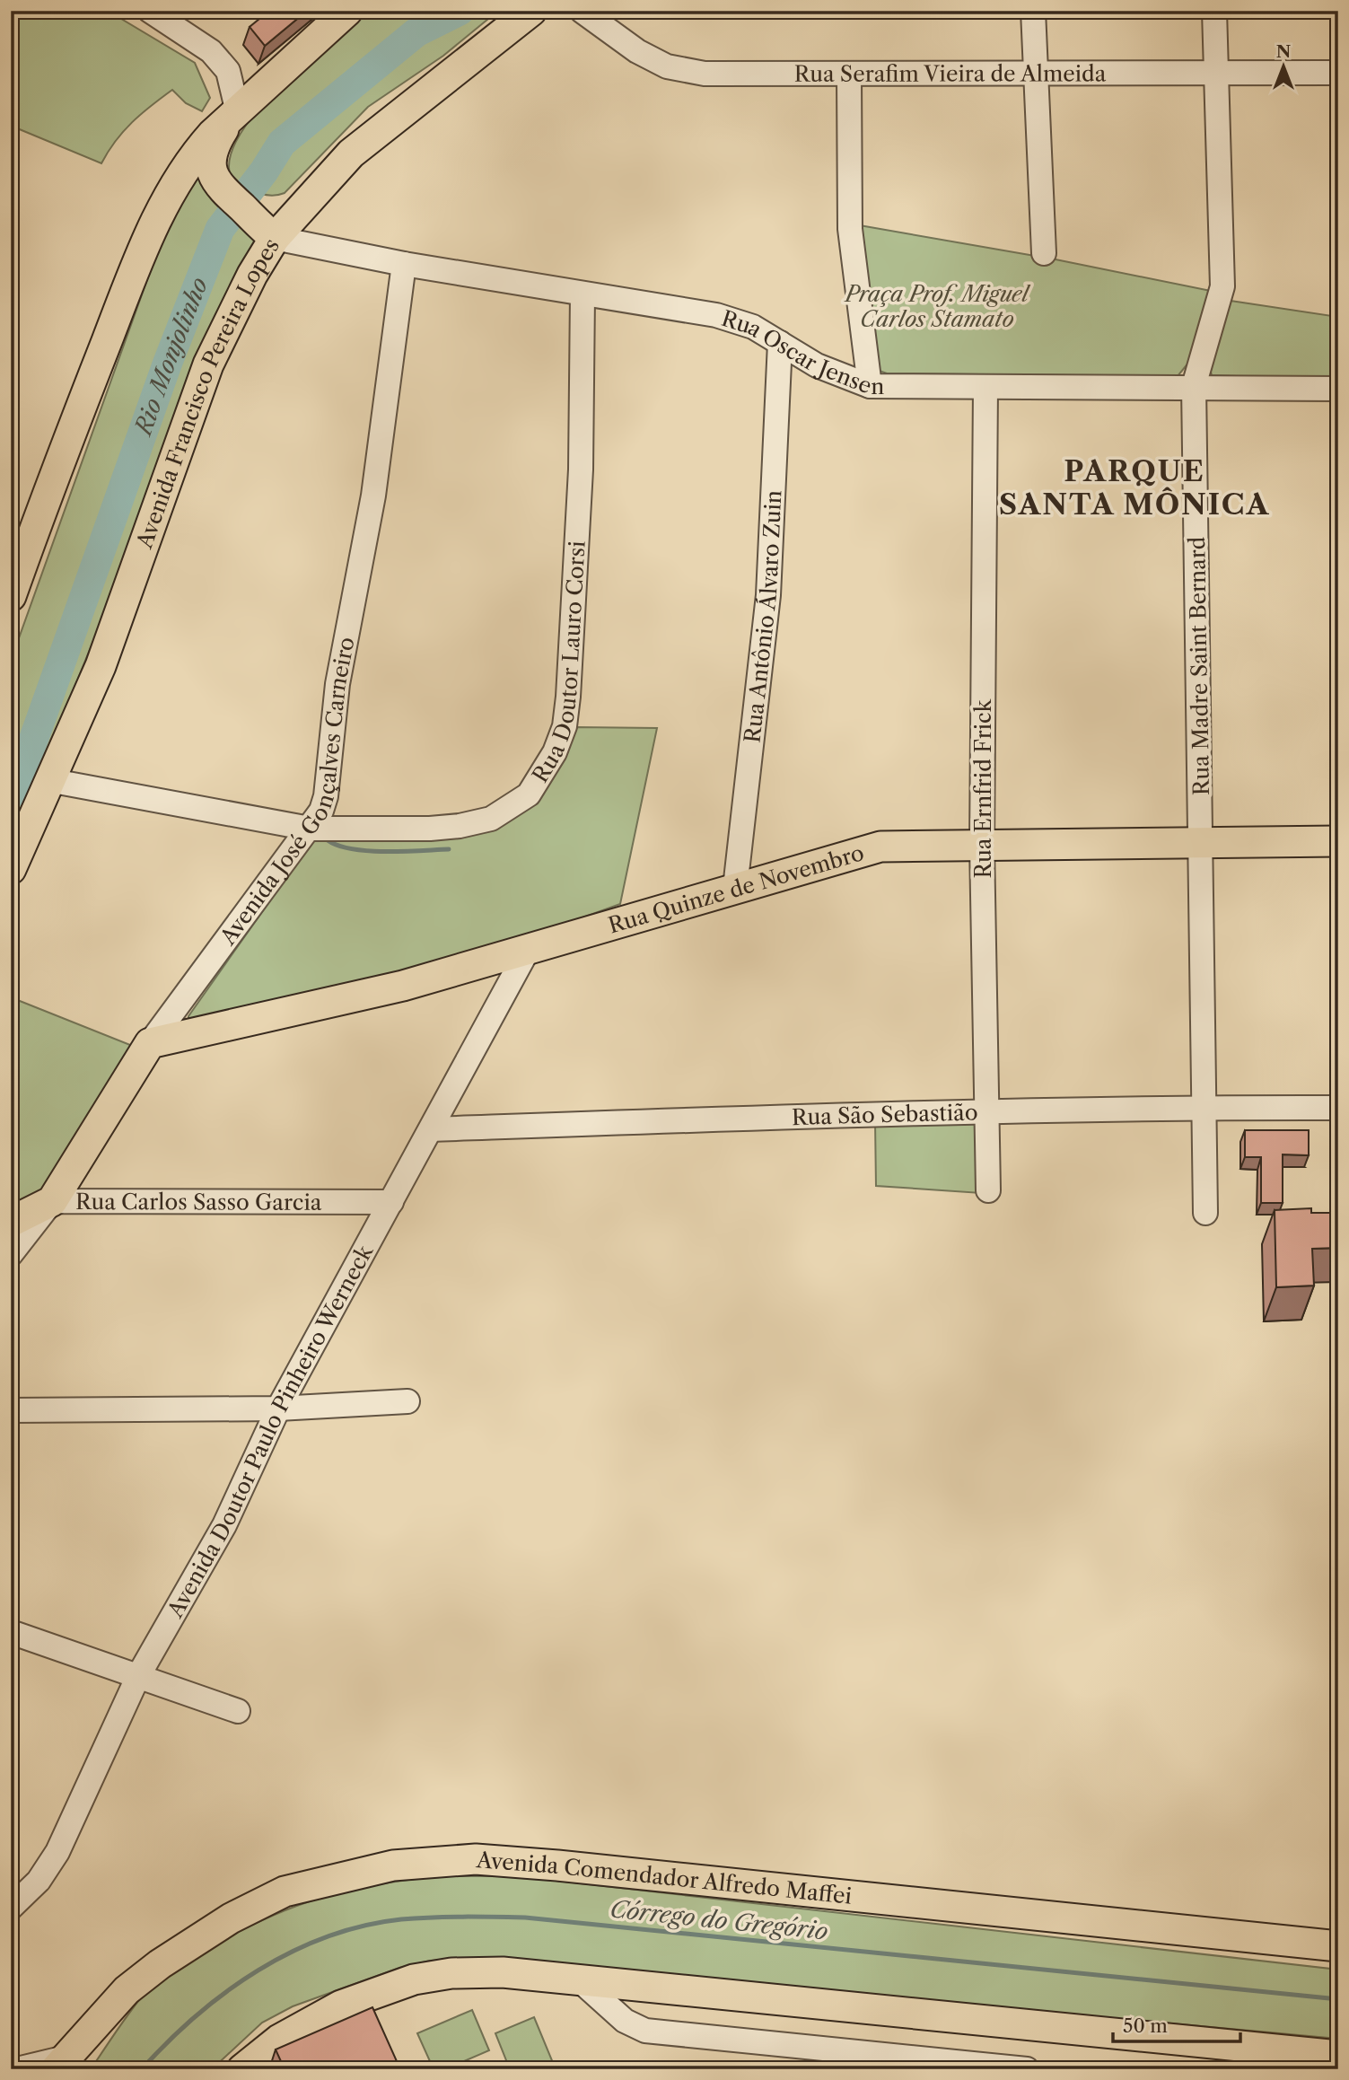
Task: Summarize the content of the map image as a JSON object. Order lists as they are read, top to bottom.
{
  "streets": {
    "main road": [
      "Avenida Francisco Pereira Lopes",
      "Avenida José Gonçalves Carneiro",
      "Rua Quinze de Novembro",
      "Rua Carlos Sasso Garcia",
      "Avenida Comendador Alfredo Maffei"
    ],
    "street": [
      "Rua Serafim Vieira de Almeida",
      "Rua Oscar Jensen",
      "Rua Antônio Álvaro Zuin",
      "Rua Doutor Lauro Corsi",
      "Rua Madre Saint Bernard",
      "Rua Ernfrid Frick",
      "Rua São Sebastião",
      "Avenida Doutor Paulo Pinheiro Werneck"
    ]
  },
  "crossings": [
    ["Rua Serafim Vieira de Almeida", "Rua Madre Saint Bernard"],
    ["Rua Oscar Jensen", "Avenida Francisco Pereira Lopes"],
    ["Rua Oscar Jensen", "Rua Antônio Álvaro Zuin"],
    ["Rua Oscar Jensen", "Rua Doutor Lauro Corsi"],
    ["Rua Oscar Jensen", "Rua Madre Saint Bernard"],
    ["Rua Oscar Jensen", "Avenida José Gonçalves Carneiro"],
    ["Rua Oscar Jensen", "Rua Ernfrid Frick"],
    ["Avenida Francisco Pereira Lopes", "Rua Doutor Lauro Corsi"],
    ["Rua Antônio Álvaro Zuin", "Rua Quinze de Novembro"],
    ["Rua Doutor Lauro Corsi", "Avenida José Gonçalves Carneiro"],
    ["Rua Madre Saint Bernard", "Rua Quinze de Novembro"],
    ["Rua Madre Saint Bernard", "Rua São Sebastião"],
    ["Avenida José Gonçalves Carneiro", "Rua Quinze de Novembro"],
    ["Avenida José Gonçalves Carneiro", "Rua Carlos Sasso Garcia"],
    ["Rua Ernfrid Frick", "Rua Quinze de Novembro"],
    ["Rua Ernfrid Frick", "Rua São Sebastião"],
    ["Rua Quinze de Novembro", "Avenida Doutor Paulo Pinheiro Werneck"],
    ["Rua São Sebastião", "Avenida Doutor Paulo Pinheiro Werneck"],
    ["Rua Carlos Sasso Garcia", "Avenida Doutor Paulo Pinheiro Werneck"]
  ],
  "districts": ["PARQUE SANTA MÔNICA"],
  "water": ["Rio Monjolinho", "Córrego do Gregório"],
  "parks": ["Praça Prof. Miguel Carlos Stamato"],
  "scale_bar": "50 m",
  "north": "top"
}
